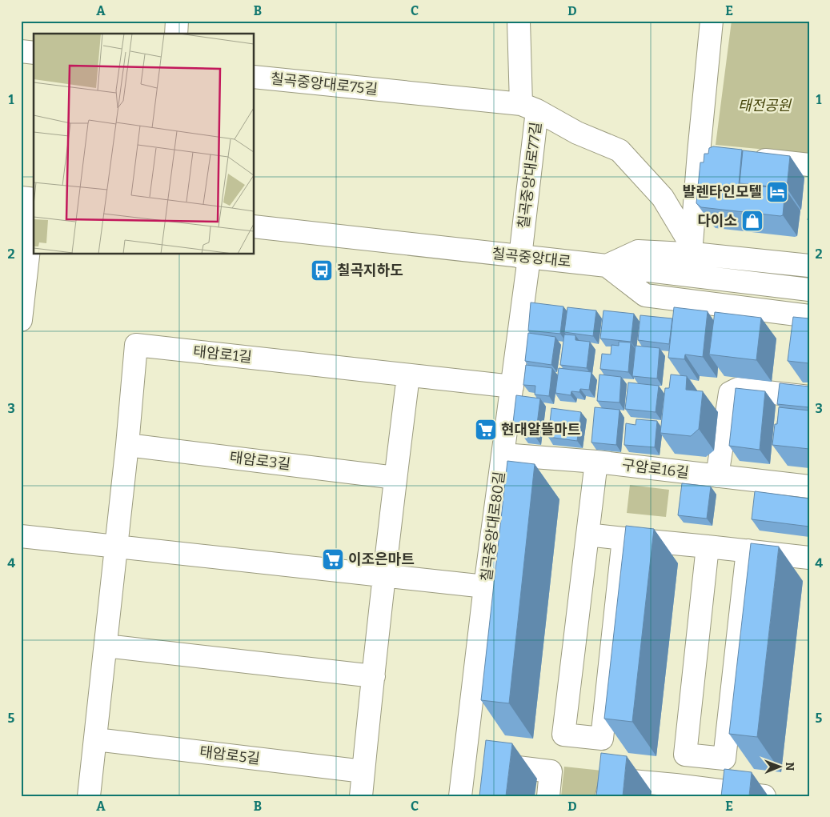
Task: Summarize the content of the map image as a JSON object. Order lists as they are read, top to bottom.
{
  "streets": {
    "street": [
      "칠곡중앙대로75길",
      "칠곡중앙대로77길",
      "칠곡중앙대로",
      "태암로1길",
      "태암로3길",
      "구암로16길",
      "칠곡중앙대로80길",
      "태암로5길"
    ]
  },
  "crossings": [
    ["칠곡중앙대로75길", "칠곡중앙대로77길"],
    ["칠곡중앙대로77길", "칠곡중앙대로"],
    ["칠곡중앙대로77길", "칠곡중앙대로80길"],
    ["칠곡중앙대로", "칠곡중앙대로80길"],
    ["태암로1길", "태암로3길"],
    ["태암로1길", "칠곡중앙대로80길"],
    ["구암로16길", "칠곡중앙대로80길"]
  ],
  "parks": ["태전공원"],
  "places": {
    "hotel": ["발렌타인모텔"],
    "shop": ["다이소"],
    "bus stop": ["칠곡지하도"],
    "supermarket": ["현대알뜰마트", "이조은마트"]
  },
  "north": "right",
  "grid": {
    "columns": [
      "A",
      "B",
      "C",
      "D",
      "E"
    ],
    "rows": [
      "1",
      "2",
      "3",
      "4",
      "5"
    ]
  }
}
